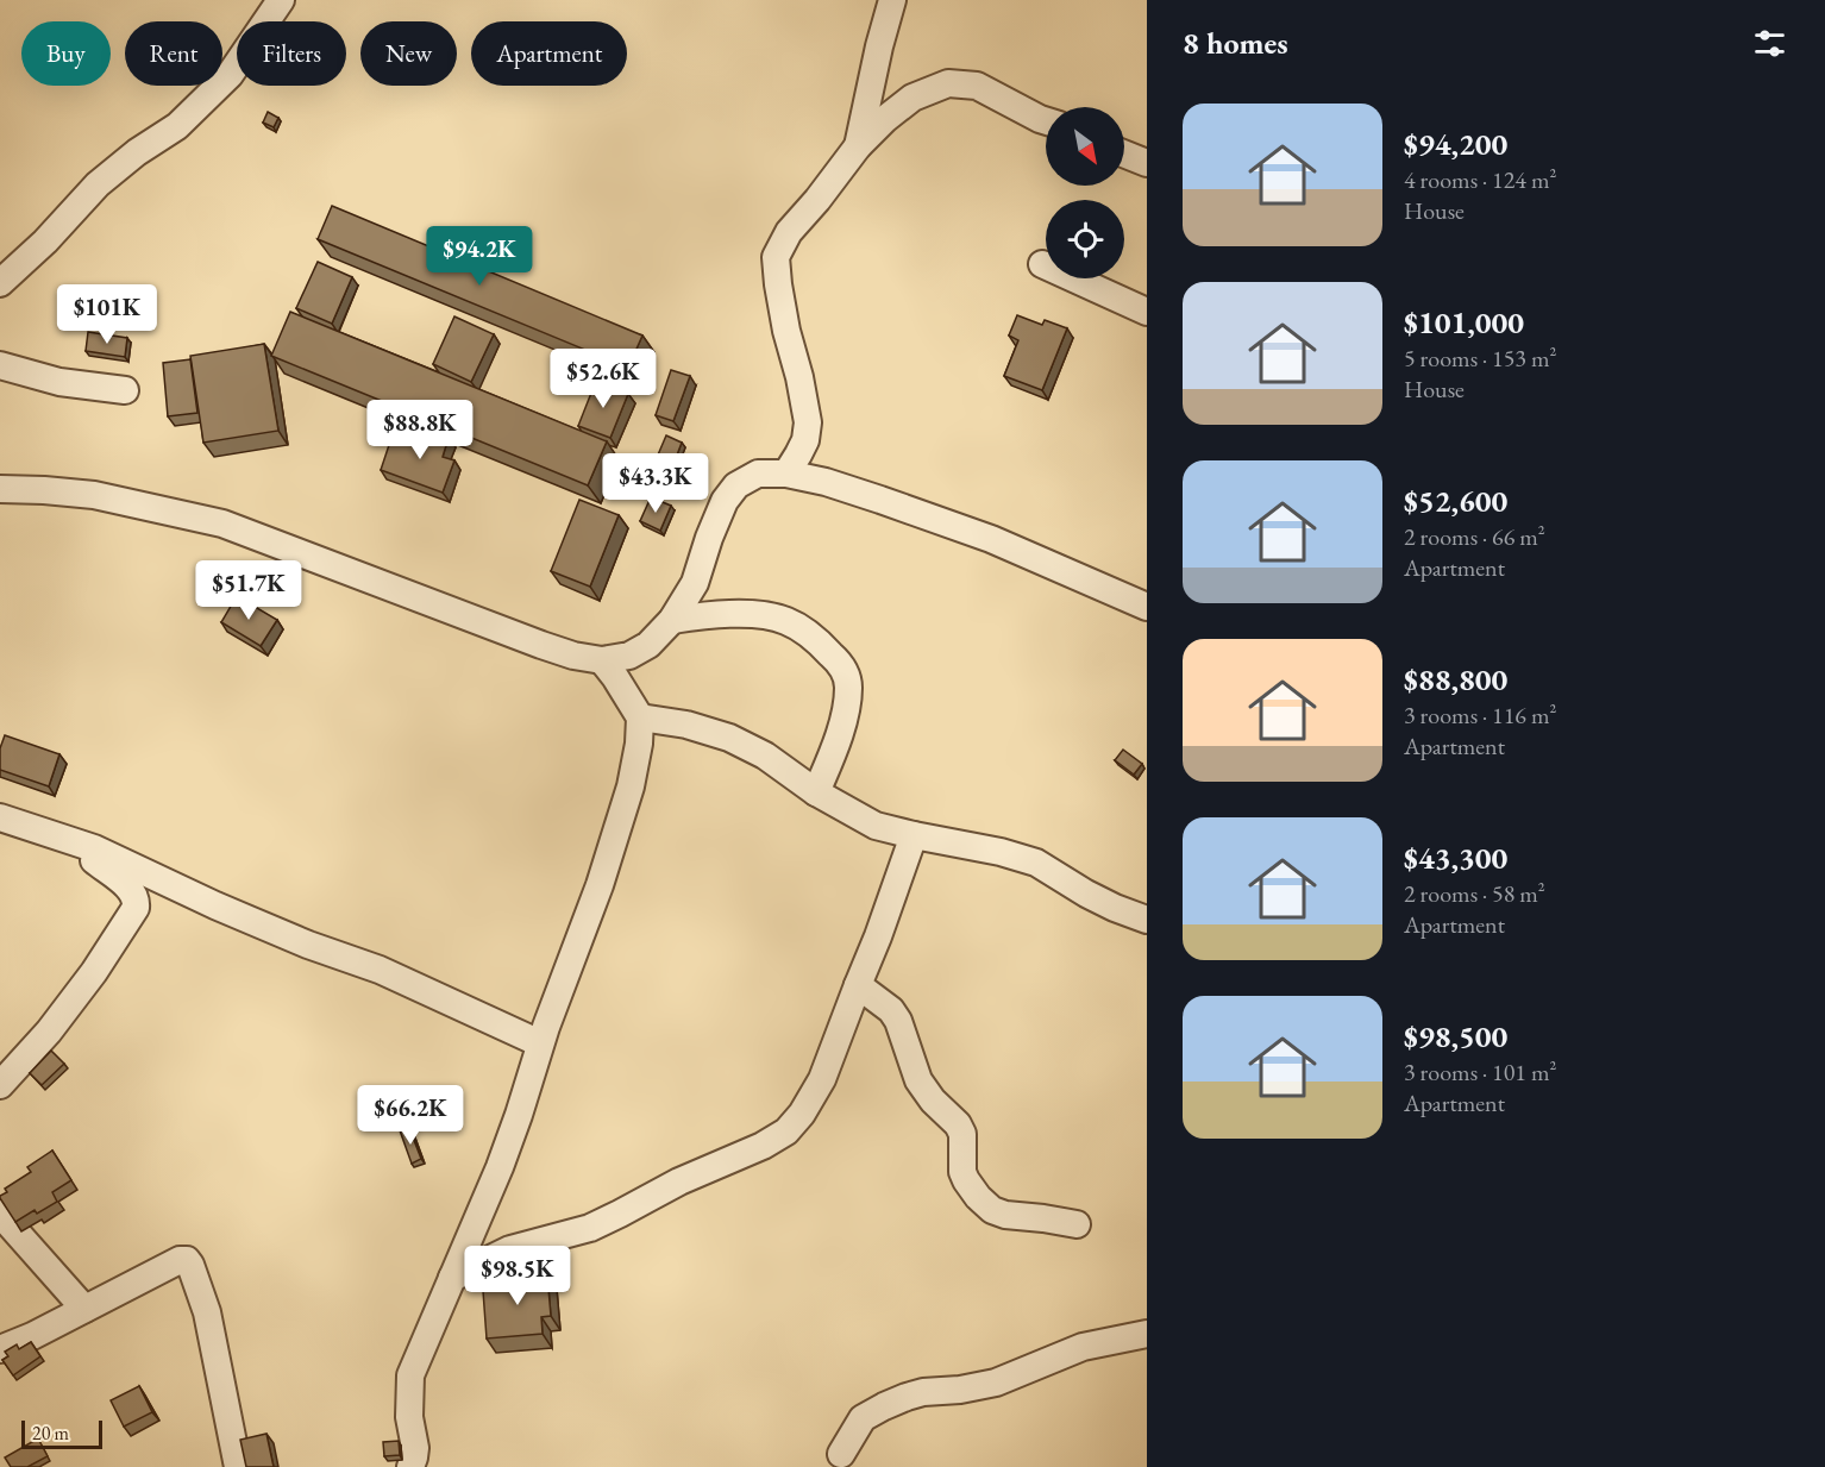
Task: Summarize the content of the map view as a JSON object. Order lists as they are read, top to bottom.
{
  "scale_bar": "20 m",
  "north": "bottom right",
  "page": {
    "heading": "8 homes",
    "chip": [
      "Buy",
      "Rent",
      "Filters",
      "New",
      "Apartment"
    ],
    "list": [
      {
        "name": "$94,200",
        "note": "4 rooms · 124 m² · House"
      },
      {
        "name": "$101,000",
        "note": "5 rooms · 153 m² · House"
      },
      {
        "name": "$52,600",
        "note": "2 rooms · 66 m² · Apartment"
      },
      {
        "name": "$88,800",
        "note": "3 rooms · 116 m² · Apartment"
      },
      {
        "name": "$43,300",
        "note": "2 rooms · 58 m² · Apartment"
      },
      {
        "name": "$98,500",
        "note": "3 rooms · 101 m² · Apartment"
      }
    ],
    "price": [
      "$94.2K",
      "$101K",
      "$52.6K",
      "$88.8K",
      "$43.3K",
      "$51.7K",
      "$66.2K",
      "$98.5K"
    ],
    "scale": "20 m"
  }
}
